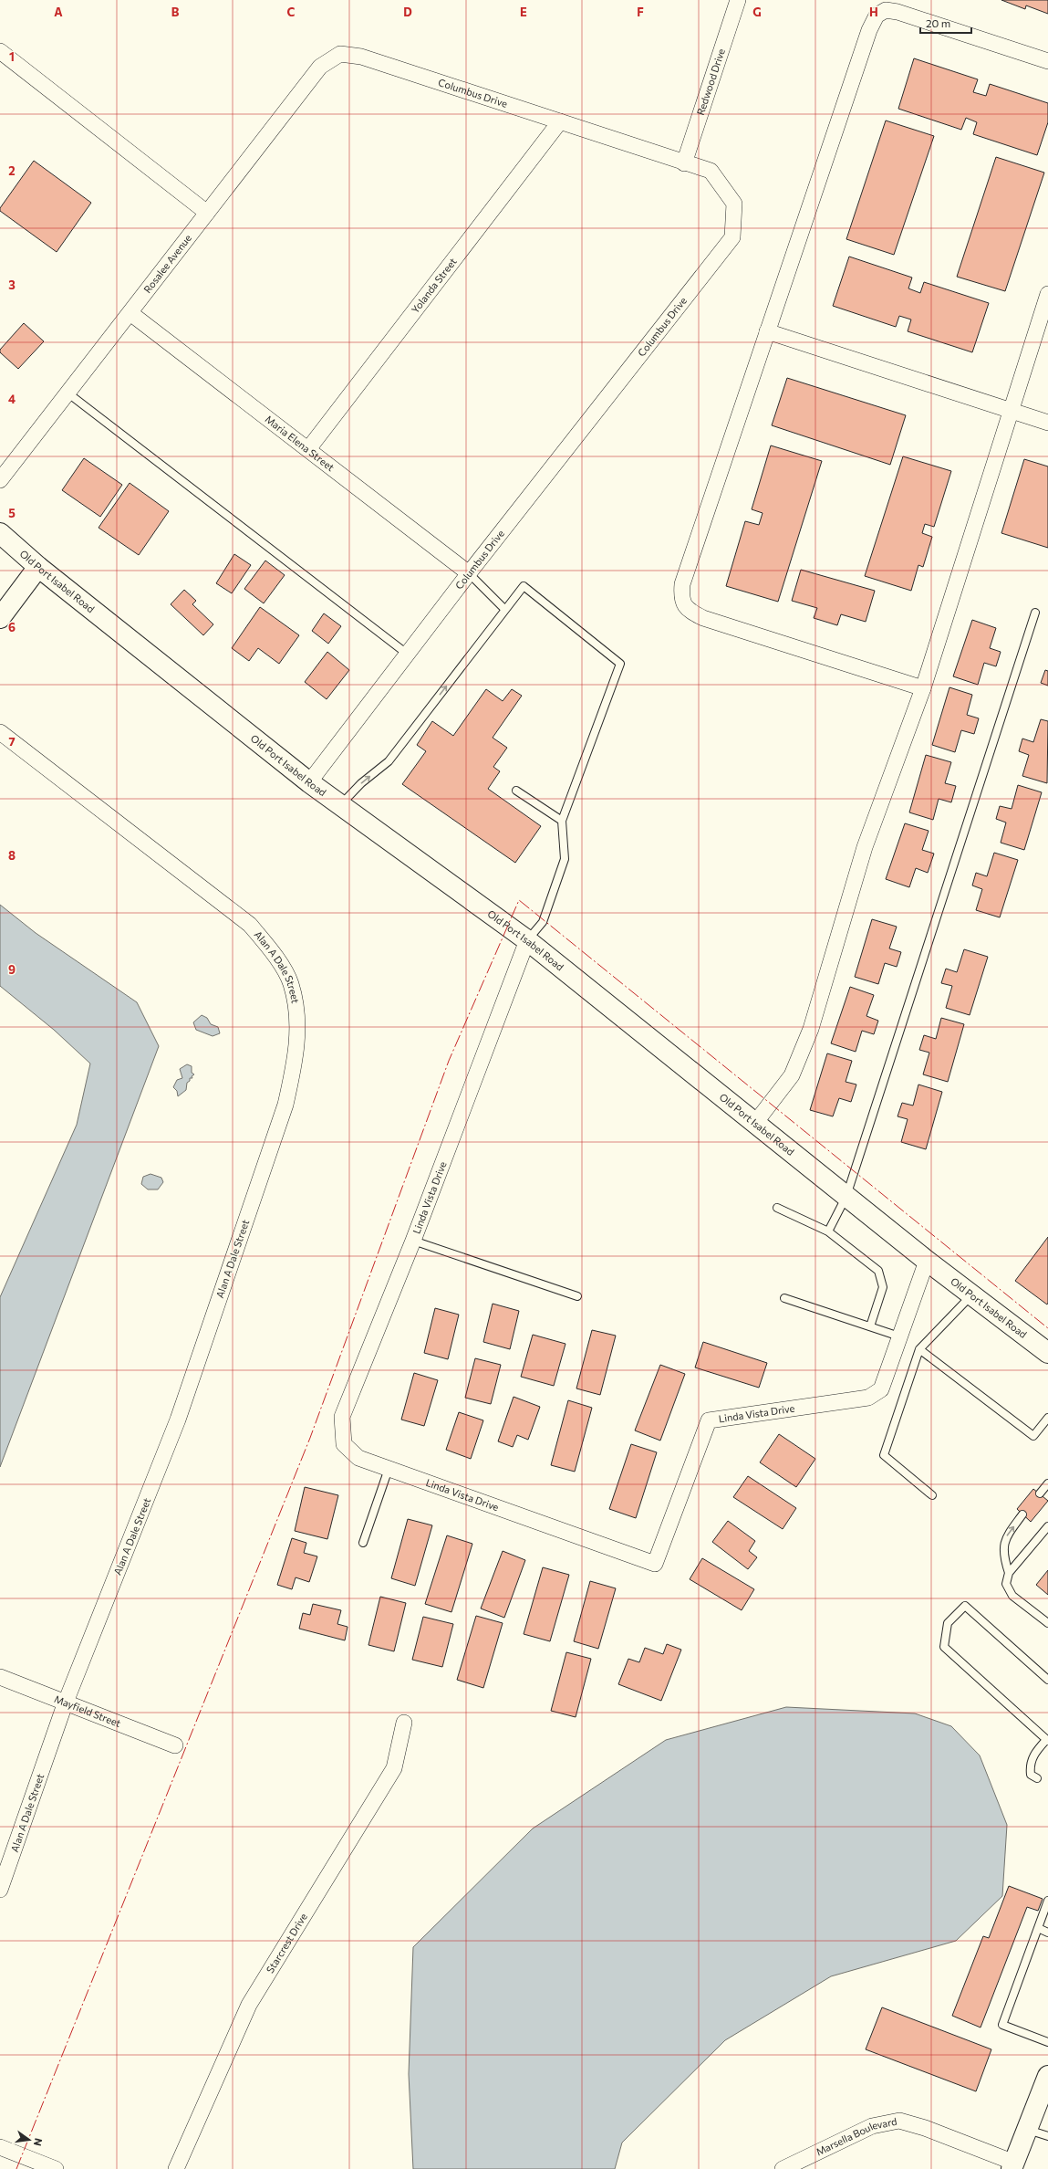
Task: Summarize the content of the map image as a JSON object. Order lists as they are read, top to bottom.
{
  "streets": {
    "street": [
      "Redwood Drive",
      "Columbus Drive",
      "Rosalee Avenue",
      "Yolanda Street",
      "Maria Elena Street",
      "Old Port Isabel Road",
      "Alan A Dale Street",
      "Linda Vista Drive",
      "Mayfield Street",
      "Starcrest Drive",
      "Marsella Boulevard"
    ]
  },
  "crossings": [
    ["Redwood Drive", "Columbus Drive"],
    ["Columbus Drive", "Rosalee Avenue"],
    ["Columbus Drive", "Yolanda Street"],
    ["Columbus Drive", "Maria Elena Street"],
    ["Columbus Drive", "Old Port Isabel Road"],
    ["Rosalee Avenue", "Maria Elena Street"],
    ["Yolanda Street", "Maria Elena Street"],
    ["Old Port Isabel Road", "Linda Vista Drive"],
    ["Alan A Dale Street", "Mayfield Street"]
  ],
  "scale_bar": "20 m",
  "north": "right",
  "grid": {
    "columns": [
      "A",
      "B",
      "C",
      "D",
      "E",
      "F",
      "G",
      "H"
    ],
    "rows": [
      "1",
      "2",
      "3",
      "4",
      "5",
      "6",
      "7",
      "8",
      "9"
    ]
  }
}
